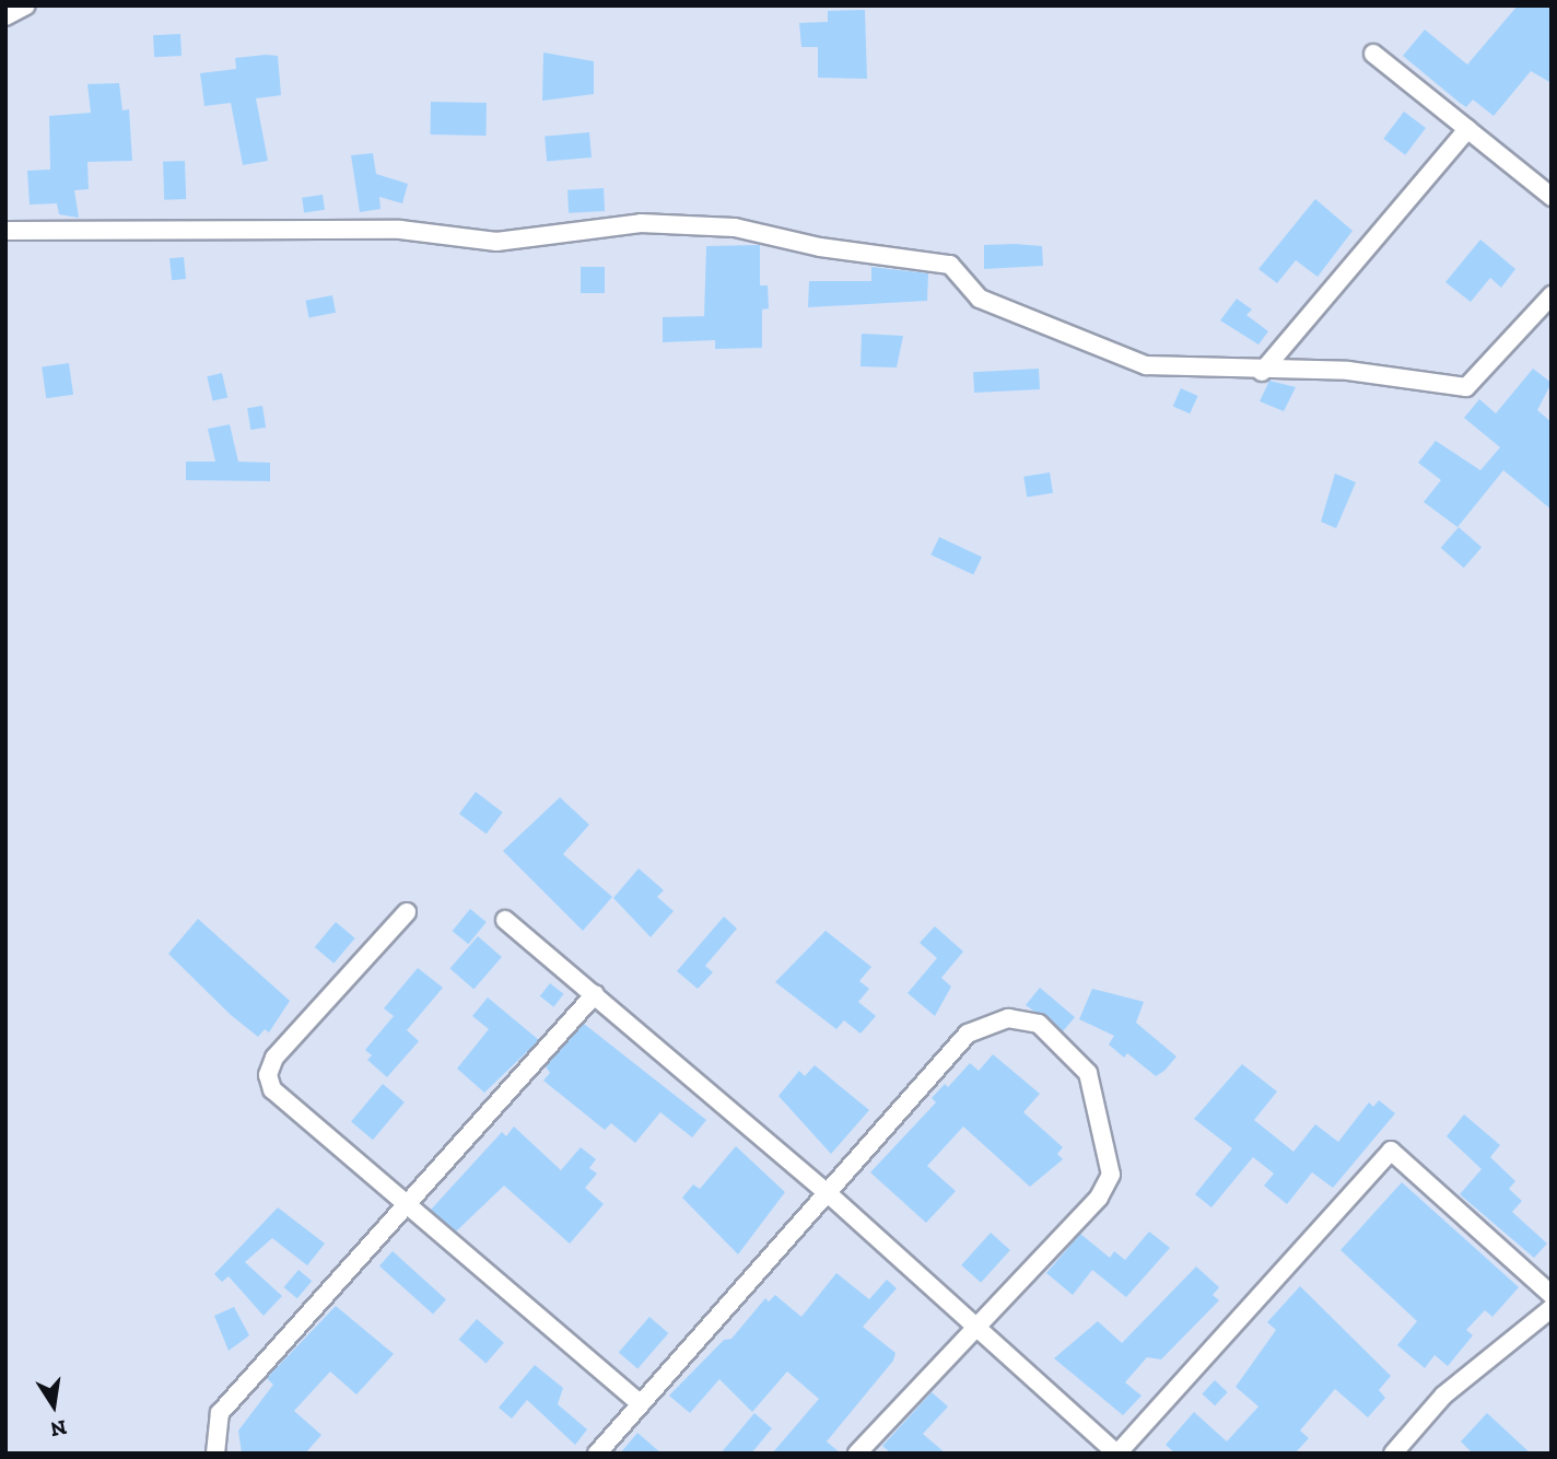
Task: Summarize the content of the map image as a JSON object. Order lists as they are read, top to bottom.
{
  "north": "bottom"
}
